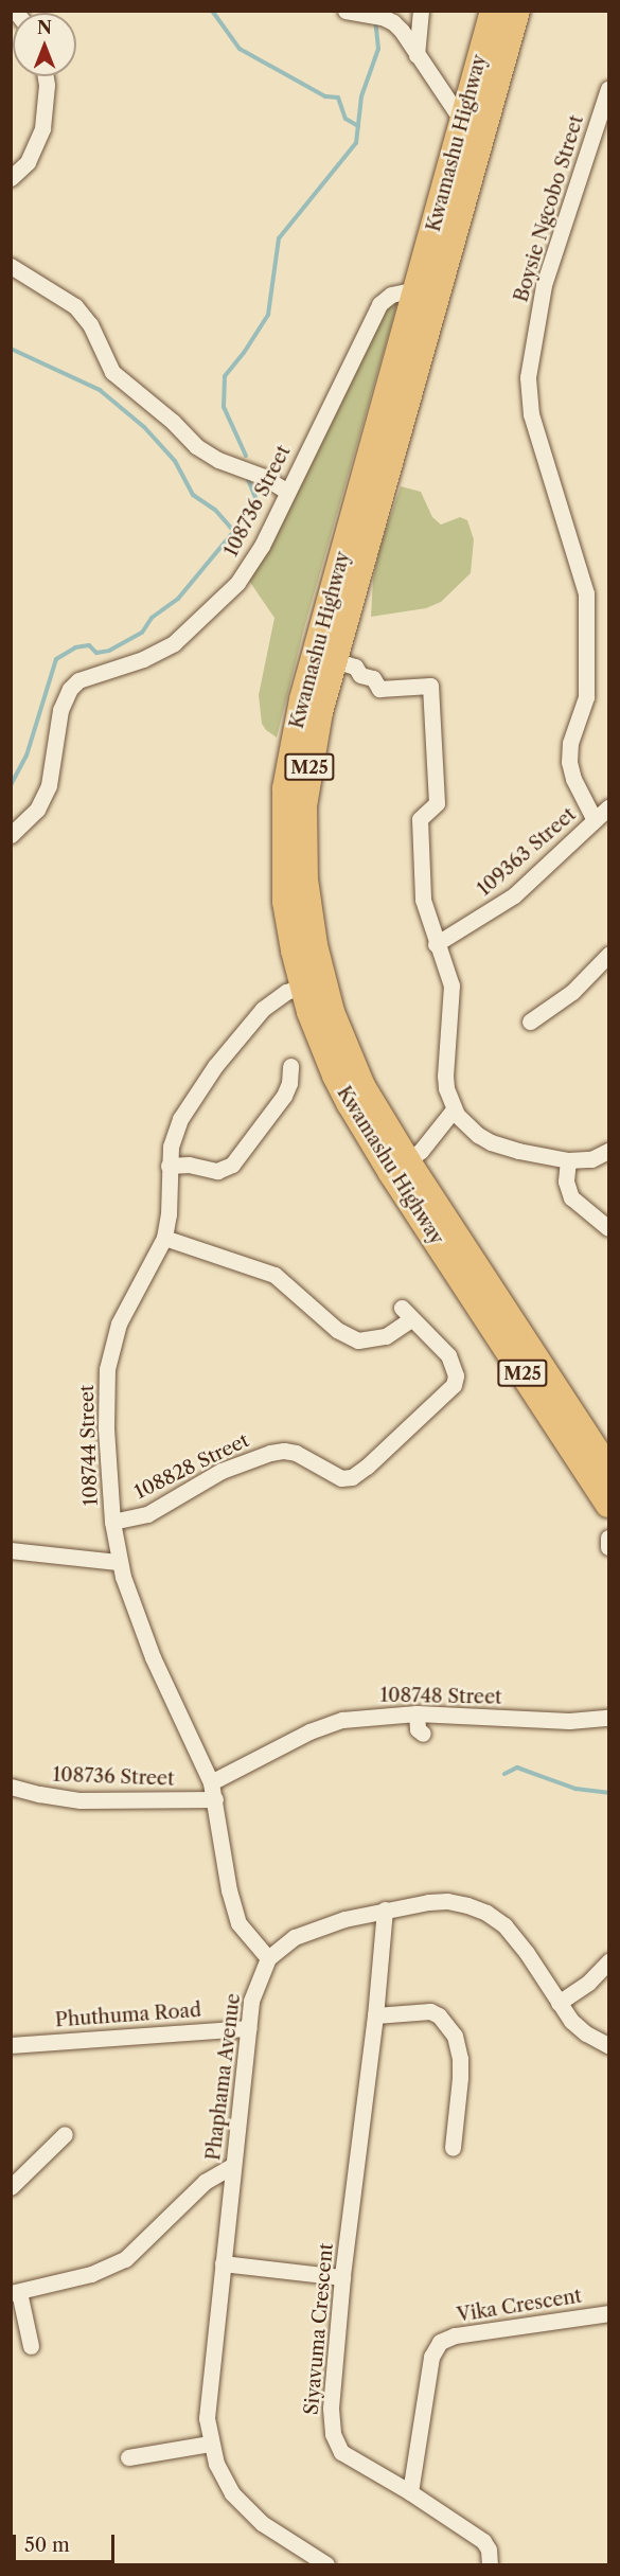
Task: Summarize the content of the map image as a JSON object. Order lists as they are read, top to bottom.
{
  "streets": {
    "main road": ["Kwamashu Highway", "M25"],
    "street": [
      "Boysie Ngcobo Street",
      "108736 Street",
      "109363 Street",
      "108744 Street",
      "108828 Street",
      "108748 Street",
      "Phuthuma Road",
      "Phaphama Avenue",
      "Vika Crescent",
      "Siyavuma Crescent"
    ]
  },
  "crossings": [
    ["Kwamashu Highway", "108736 Street"],
    ["Kwamashu Highway", "108744 Street"],
    ["Boysie Ngcobo Street", "109363 Street"],
    ["108736 Street", "108744 Street"],
    ["108744 Street", "108828 Street"],
    ["108744 Street", "108748 Street"],
    ["108744 Street", "Phaphama Avenue"],
    ["Phuthuma Road", "Phaphama Avenue"],
    ["Phaphama Avenue", "Siyavuma Crescent"],
    ["Vika Crescent", "Siyavuma Crescent"]
  ],
  "scale_bar": "50 m",
  "north": "top"
}
